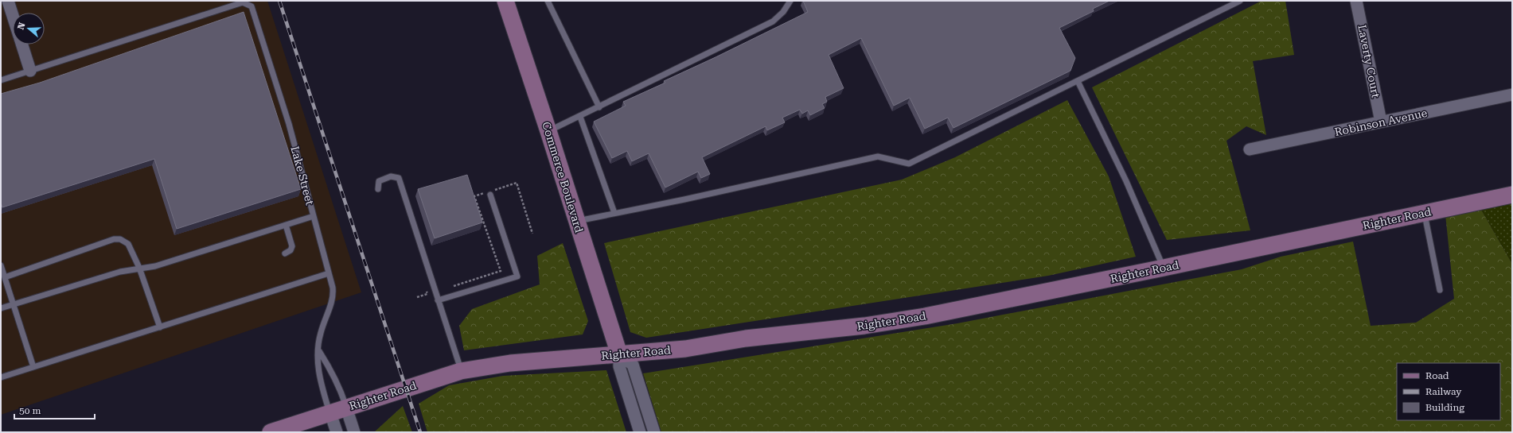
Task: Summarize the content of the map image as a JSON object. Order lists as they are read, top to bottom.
{
  "streets": {
    "street": [
      "Laverty Court",
      "Robinson Avenue",
      "Commerce Boulevard",
      "Righter Road"
    ],
    "lane": ["Lake Street"]
  },
  "crossings": [
    ["Laverty Court", "Robinson Avenue"],
    ["Lake Street", "Righter Road"],
    ["Commerce Boulevard", "Righter Road"]
  ],
  "legend": ["Road", "Railway", "Building"],
  "scale_bar": "50 m",
  "north": "left"
}
